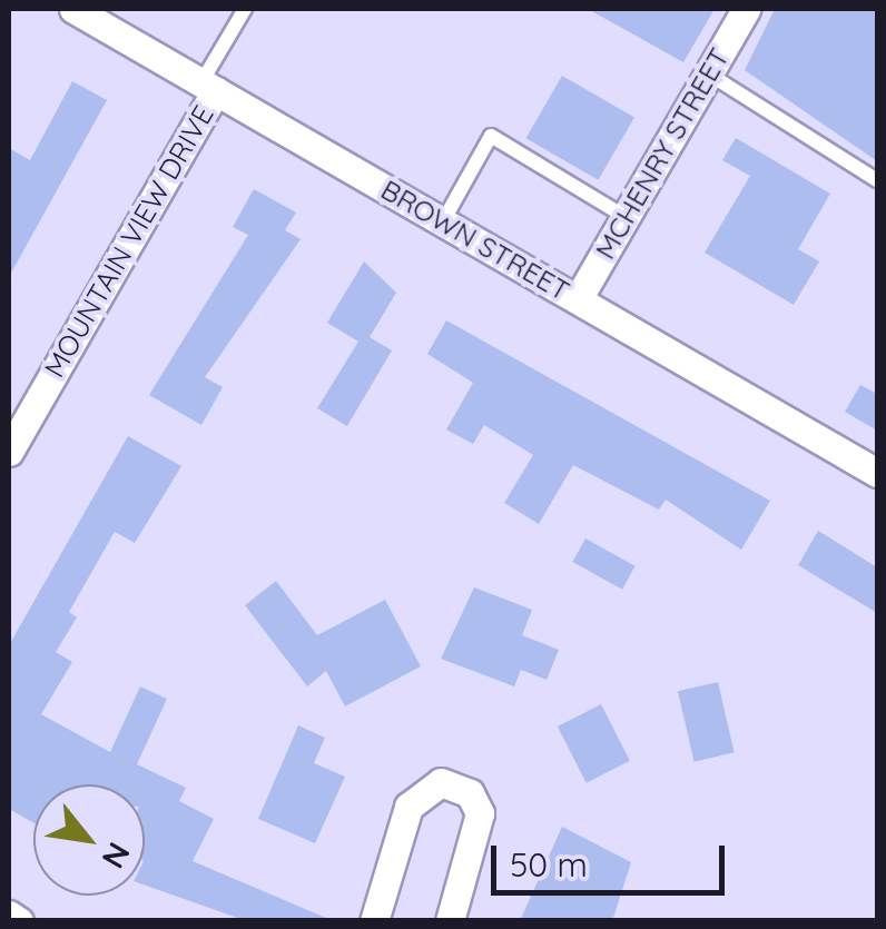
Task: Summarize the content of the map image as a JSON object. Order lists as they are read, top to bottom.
{
  "streets": {
    "street": ["MCHENRY STREET", "BROWN STREET", "MOUNTAIN VIEW DRIVE"]
  },
  "crossings": [
    ["MCHENRY STREET", "BROWN STREET"],
    ["BROWN STREET", "MOUNTAIN VIEW DRIVE"]
  ],
  "scale_bar": "50 m",
  "north": "bottom right"
}
